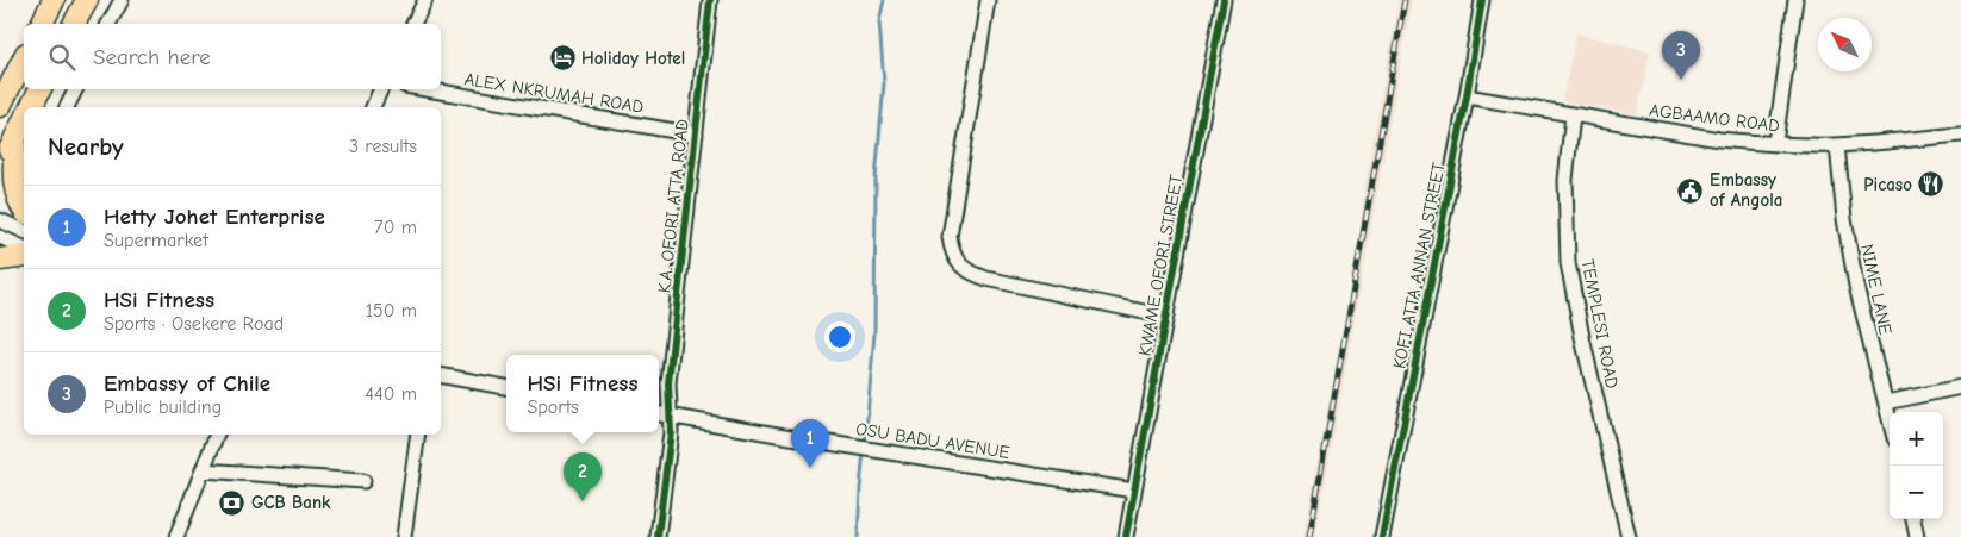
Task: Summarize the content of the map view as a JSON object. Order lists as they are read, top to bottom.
{
  "streets": {
    "street": [
      "ALEX NKRUMAH ROAD",
      "AGBAAMO ROAD",
      "K.A. OFORI ATTA ROAD",
      "KWAME OFORI STREET",
      "KOFI ATTA ANNAN STREET",
      "NIME LANE",
      "TEMPLESI ROAD",
      "OSU BADU AVENUE"
    ]
  },
  "crossings": [
    ["ALEX NKRUMAH ROAD", "K.A. OFORI ATTA ROAD"],
    ["AGBAAMO ROAD", "KOFI ATTA ANNAN STREET"],
    ["AGBAAMO ROAD", "NIME LANE"],
    ["AGBAAMO ROAD", "TEMPLESI ROAD"],
    ["K.A. OFORI ATTA ROAD", "OSU BADU AVENUE"],
    ["KWAME OFORI STREET", "OSU BADU AVENUE"]
  ],
  "places": {
    "hotel": ["Holiday Hotel"],
    "restaurant": ["Picaso"],
    "public building": ["Embassy of Angola"],
    "bank": ["GCB Bank"]
  },
  "north": "top left",
  "page": {
    "search": "Search here",
    "pins": ["3", "1", "2"],
    "heading": ["Nearby", "3 results"],
    "list": [
      {
        "mark": "1",
        "name": "Hetty Johet Enterprise",
        "note": "Supermarket",
        "value": "70 m"
      },
      {
        "mark": "2",
        "name": "HSi Fitness",
        "note": "Sports · Osekere Road",
        "value": "150 m"
      },
      {
        "mark": "3",
        "name": "Embassy of Chile",
        "note": "Public building",
        "value": "440 m"
      }
    ],
    "popup": ["HSi Fitness", "Sports"],
    "map_buttons": ["+", "−"]
  }
}
